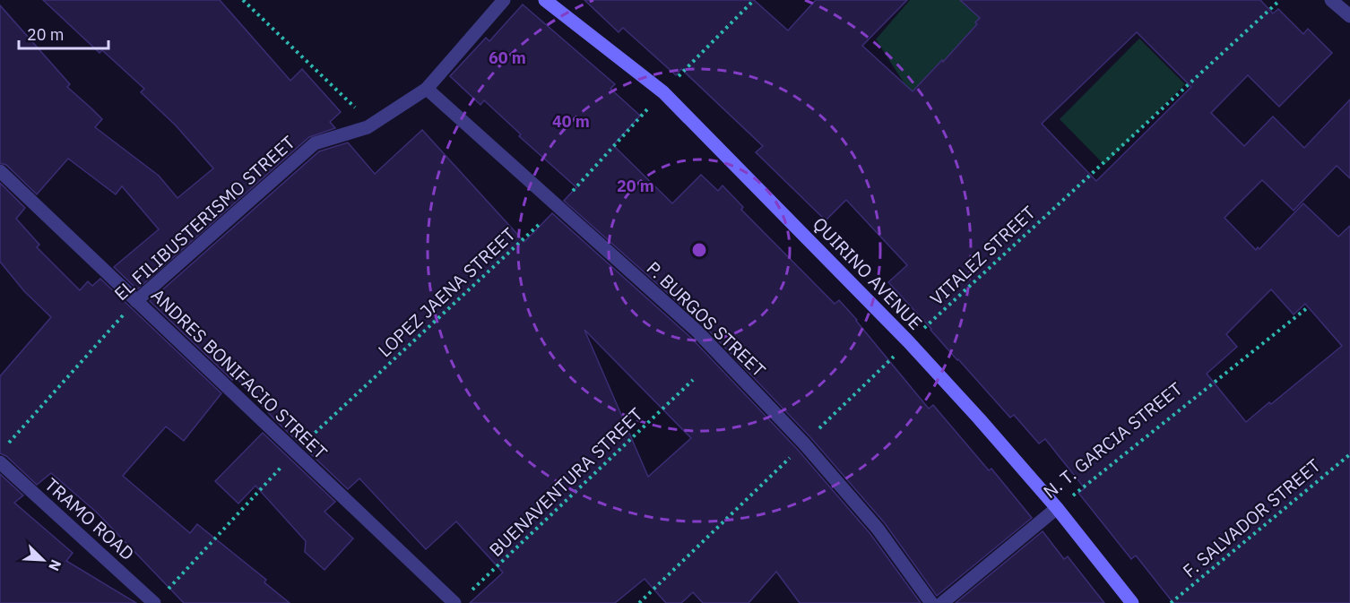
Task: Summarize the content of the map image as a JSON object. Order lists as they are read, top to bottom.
{
  "streets": {
    "main road": ["QUIRINO AVENUE"],
    "street": [
      "EL FILIBUSTERISMO STREET",
      "P. BURGOS STREET",
      "ANDRES BONIFACIO STREET",
      "N. T. GARCIA STREET",
      "TRAMO ROAD"
    ],
    "path": [
      "VITALEZ STREET",
      "LOPEZ JAENA STREET",
      "BUENAVENTURA STREET",
      "F. SALVADOR STREET"
    ]
  },
  "crossings": [
    ["EL FILIBUSTERISMO STREET", "P. BURGOS STREET"],
    ["EL FILIBUSTERISMO STREET", "ANDRES BONIFACIO STREET"],
    ["VITALEZ STREET", "QUIRINO AVENUE"],
    ["VITALEZ STREET", "P. BURGOS STREET"],
    ["QUIRINO AVENUE", "LOPEZ JAENA STREET"],
    ["QUIRINO AVENUE", "N. T. GARCIA STREET"],
    ["LOPEZ JAENA STREET", "P. BURGOS STREET"],
    ["LOPEZ JAENA STREET", "ANDRES BONIFACIO STREET"],
    ["LOPEZ JAENA STREET", "TRAMO ROAD"],
    ["ANDRES BONIFACIO STREET", "BUENAVENTURA STREET"]
  ],
  "scale_bar": "20 m",
  "north": "bottom right",
  "rings": ["60 m", "40 m", "20 m"]
}
